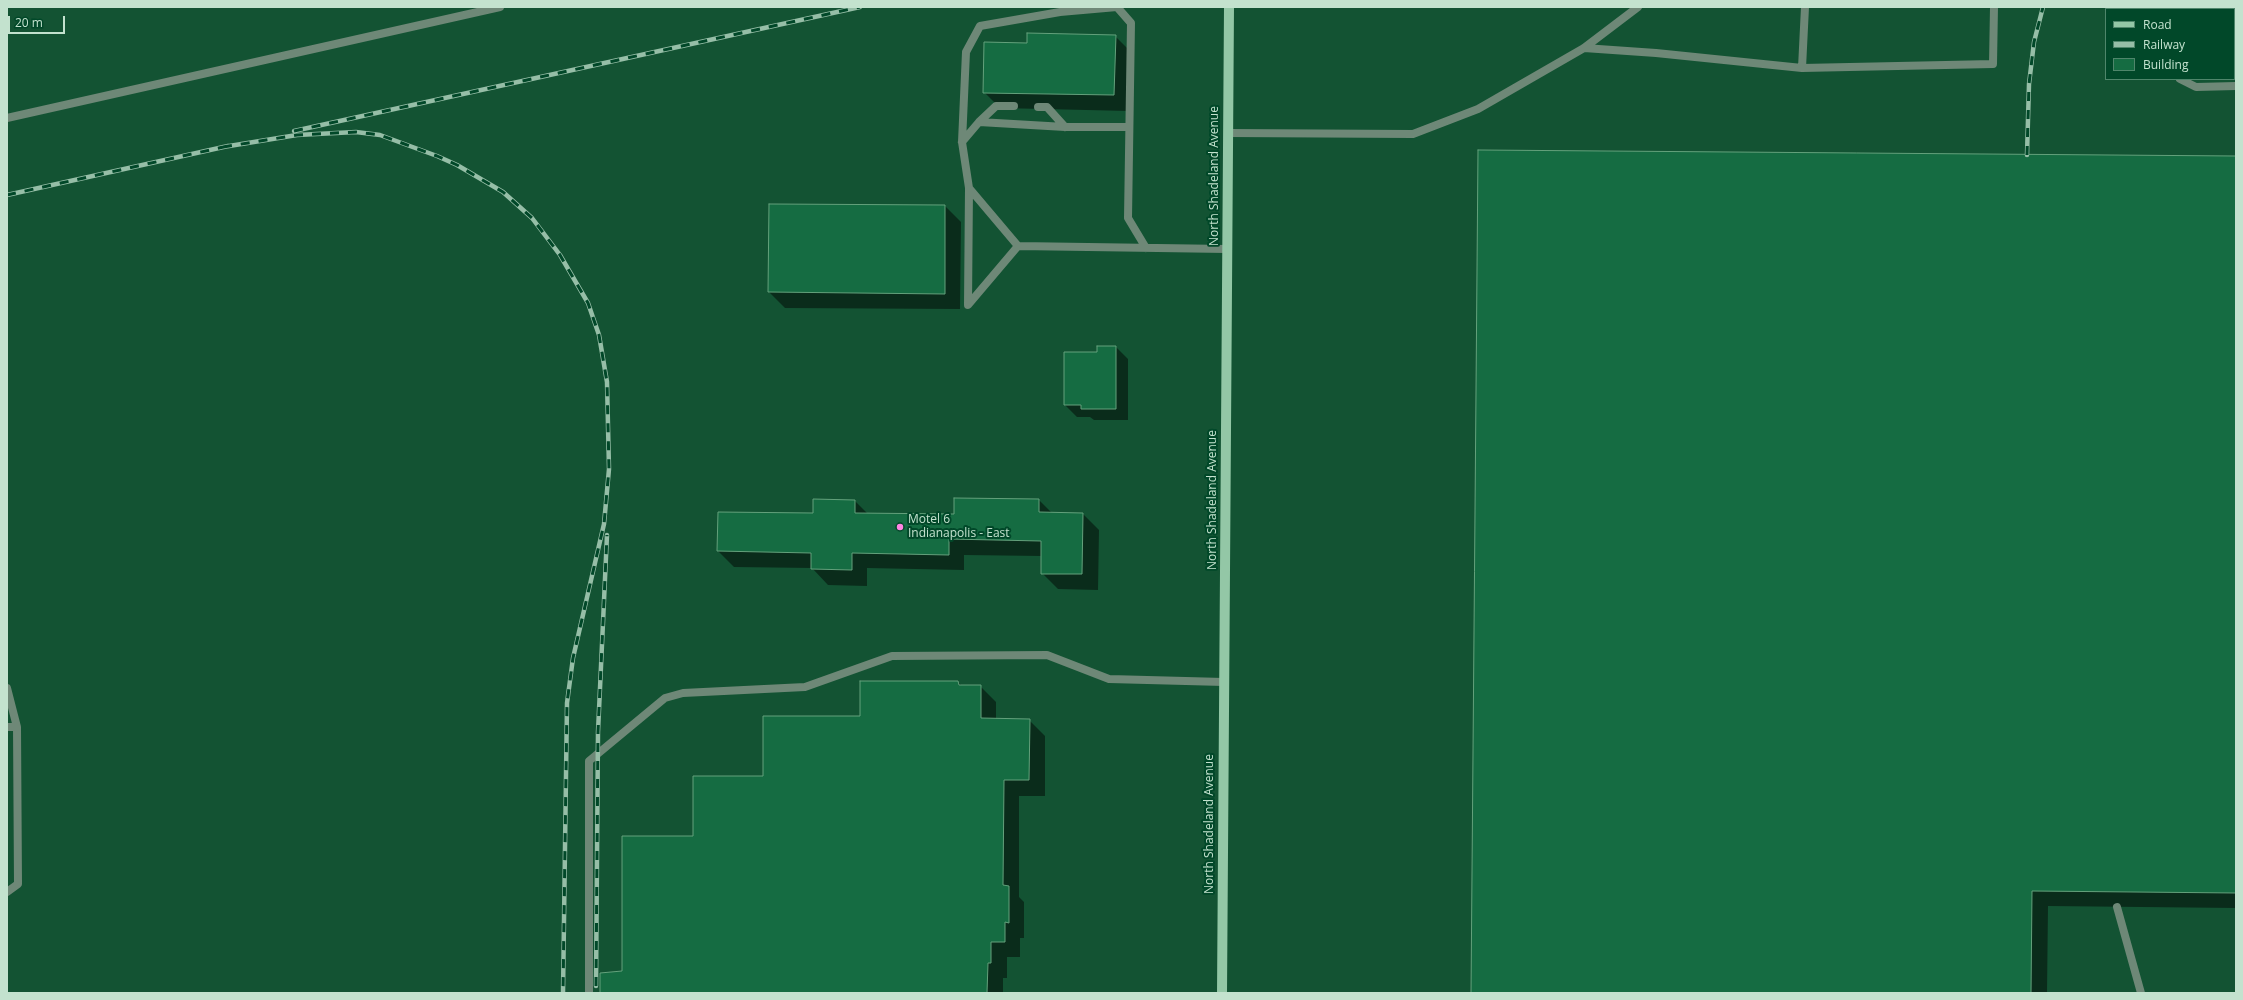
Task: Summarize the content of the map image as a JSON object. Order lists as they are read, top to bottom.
{
  "streets": {
    "main road": ["North Shadeland Avenue"]
  },
  "places": ["Motel 6 Indianapolis - East"],
  "legend": ["Road", "Railway", "Building"],
  "scale_bar": "20 m"
}
